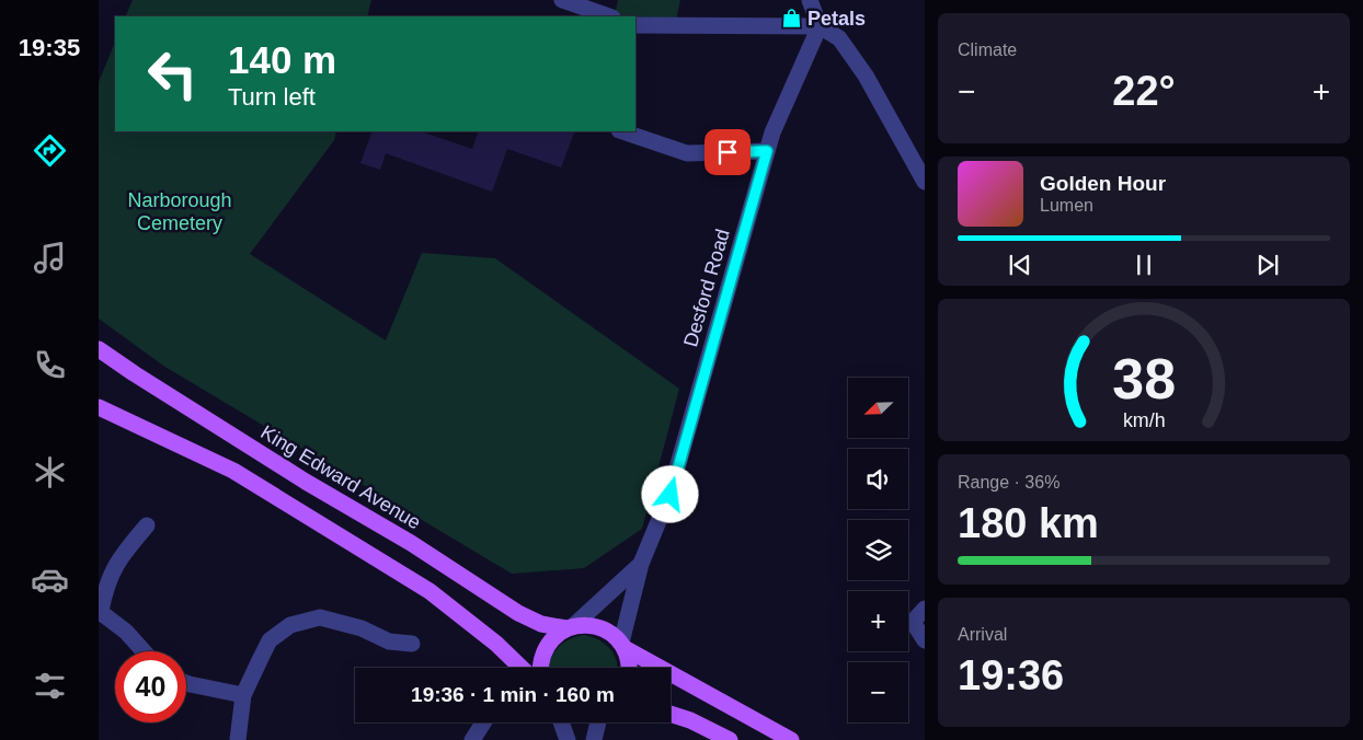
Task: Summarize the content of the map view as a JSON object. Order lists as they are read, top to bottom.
{
  "streets": {
    "main road": ["King Edward Avenue"],
    "street": ["Desford Road"]
  },
  "crossings": [
    ["Desford Road", "King Edward Avenue"]
  ],
  "parks": ["Narborough Cemetery"],
  "places": {
    "shop": ["Petals"]
  },
  "north": "bottom left",
  "page": {
    "tabs": "19:35",
    "tile": [
      "Climate",
      ["Range · 36%", "180 km"],
      ["Arrival", "19:36"]
    ],
    "turn": ["140 m", "Turn left"],
    "heat": ["−", "22°", "+"],
    "song": ["Golden Hour", "Lumen"],
    "map_buttons": ["+", "−"],
    "limit": "40",
    "trip": "19:36 · 1 min · 160 m",
    "gauge": ["38", "km/h"]
  }
}
